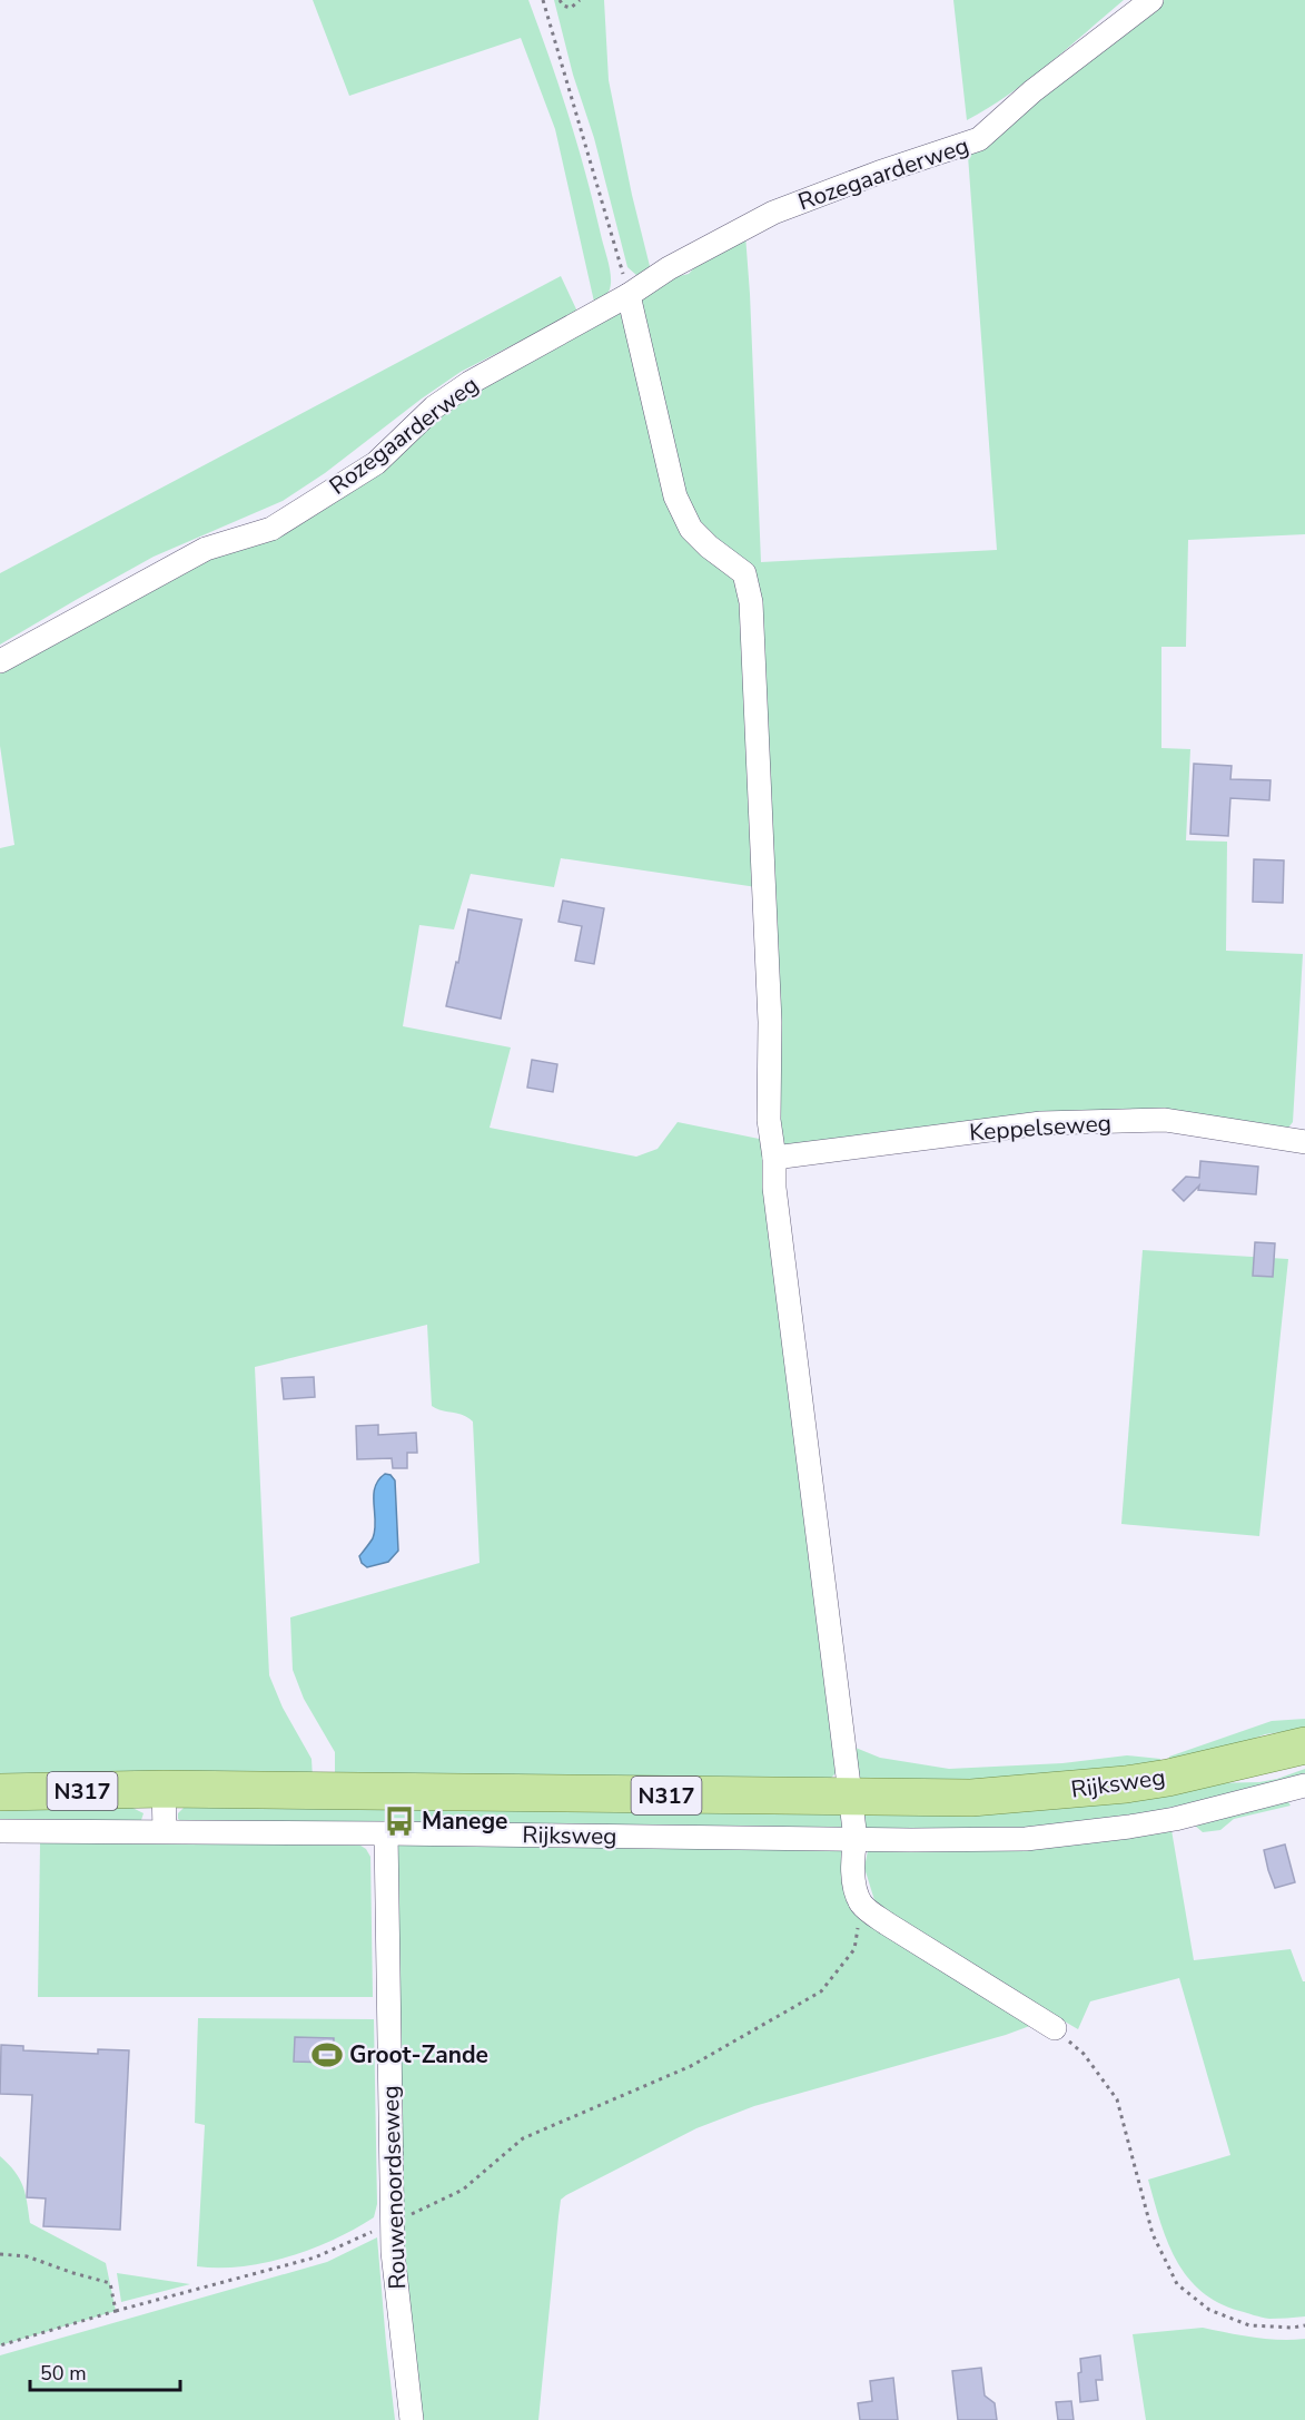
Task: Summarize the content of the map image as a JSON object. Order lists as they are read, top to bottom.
{
  "streets": {
    "main road": ["Rijksweg", "N317"],
    "street": ["Rozegaarderweg", "Keppelseweg", "Rouwenoordseweg"]
  },
  "crossings": [
    ["Rijksweg", "Rouwenoordseweg"]
  ],
  "places": {
    "bus stop": ["Manege"],
    "sports": ["Groot-Zande"]
  },
  "scale_bar": "50 m"
}
